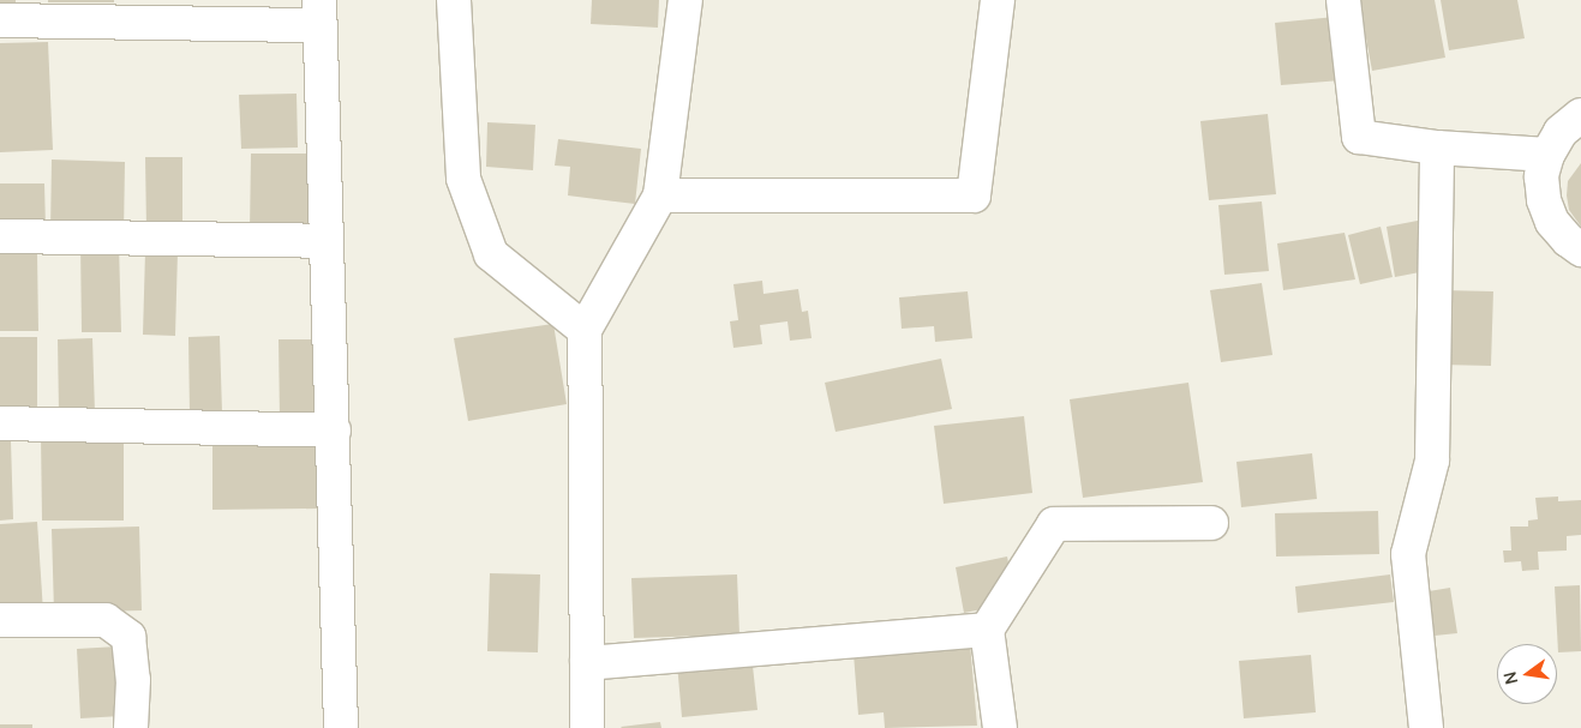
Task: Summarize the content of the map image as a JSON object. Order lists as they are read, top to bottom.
{
  "north": "left"
}
